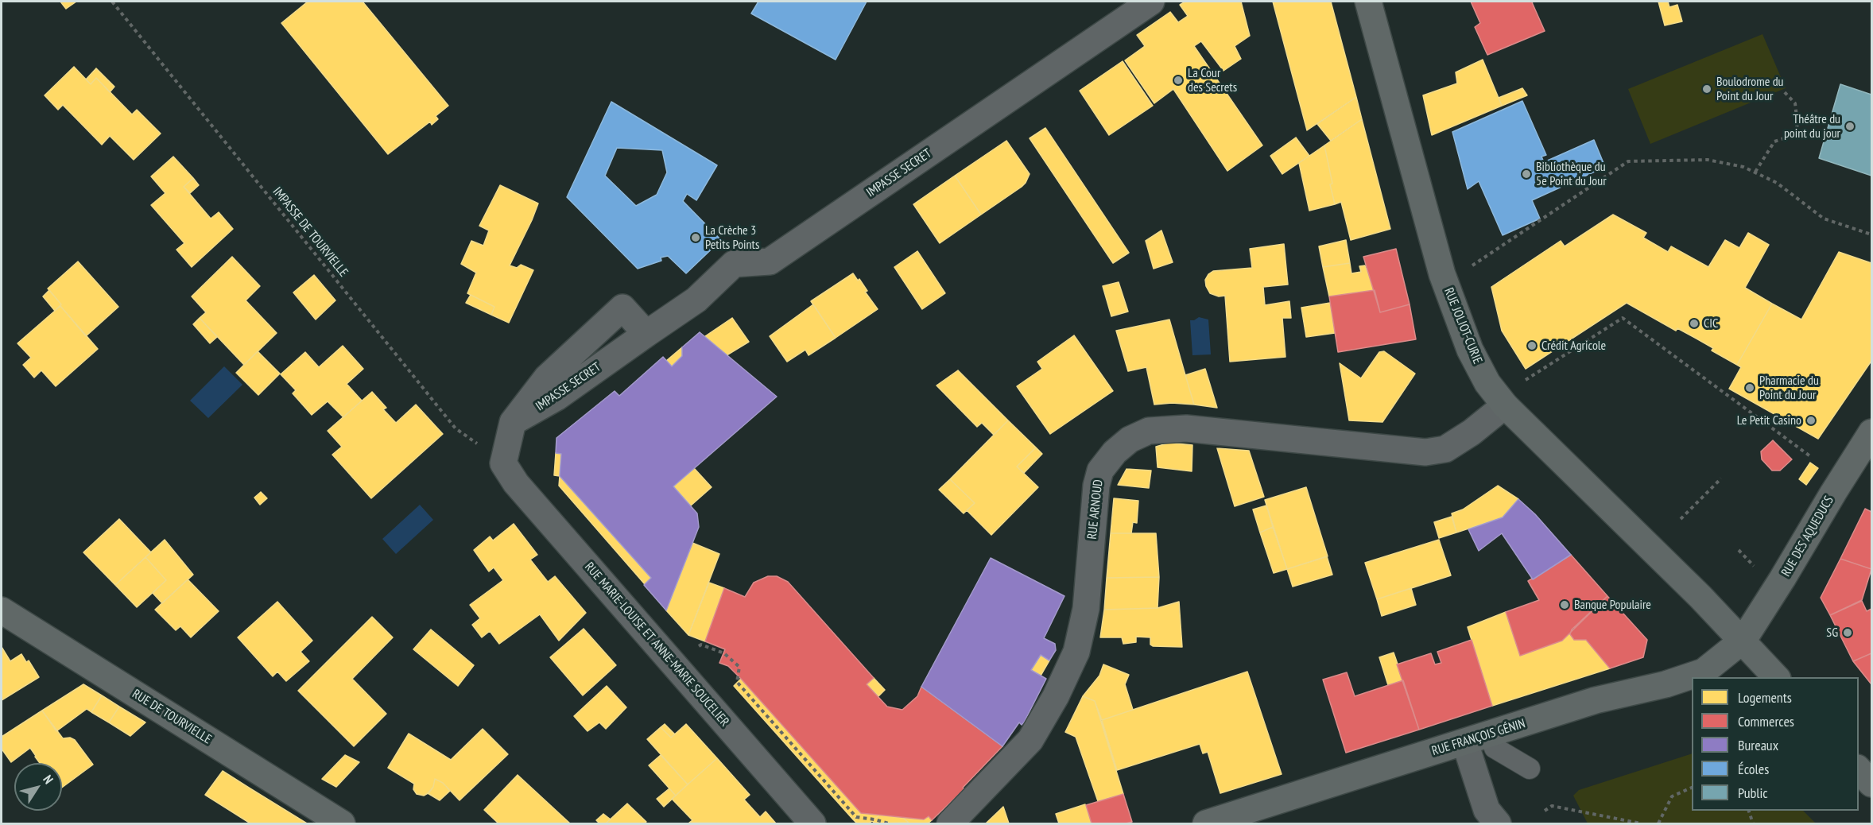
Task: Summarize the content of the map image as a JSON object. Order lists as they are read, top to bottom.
{
  "streets": {
    "main road": [
      "RUE JOLIOT-CURIE",
      "RUE DES AQUEDUCS",
      "RUE DE TOURVIELLE",
      "RUE FRANÇOIS GÉNIN"
    ],
    "street": ["IMPASSE SECRET", "RUE ARNOUD", "RUE MARIE-LOUISE ET ANNE-MARIE SOUCELIER"],
    "path": ["IMPASSE DE TOURVIELLE"]
  },
  "crossings": [
    ["IMPASSE SECRET", "IMPASSE DE TOURVIELLE"],
    ["IMPASSE SECRET", "RUE MARIE-LOUISE ET ANNE-MARIE SOUCELIER"],
    ["IMPASSE DE TOURVIELLE", "RUE MARIE-LOUISE ET ANNE-MARIE SOUCELIER"],
    ["RUE JOLIOT-CURIE", "RUE ARNOUD"],
    ["RUE JOLIOT-CURIE", "RUE DES AQUEDUCS"],
    ["RUE JOLIOT-CURIE", "RUE FRANÇOIS GÉNIN"],
    ["RUE DES AQUEDUCS", "RUE FRANÇOIS GÉNIN"]
  ],
  "places": [
    "La Cour des Secrets",
    "Boulodrome du Point du Jour",
    "Théâtre du point du jour",
    "Bibliothèque du 5e Point du Jour",
    "La Crèche 3 Petits Points",
    "CIC",
    "Crédit Agricole",
    "Pharmacie du Point du Jour",
    "Le Petit Casino",
    "Banque Populaire",
    "SG"
  ],
  "legend": [
    "Logements",
    "Commerces",
    "Bureaux",
    "Écoles",
    "Public"
  ],
  "north": "top right"
}
